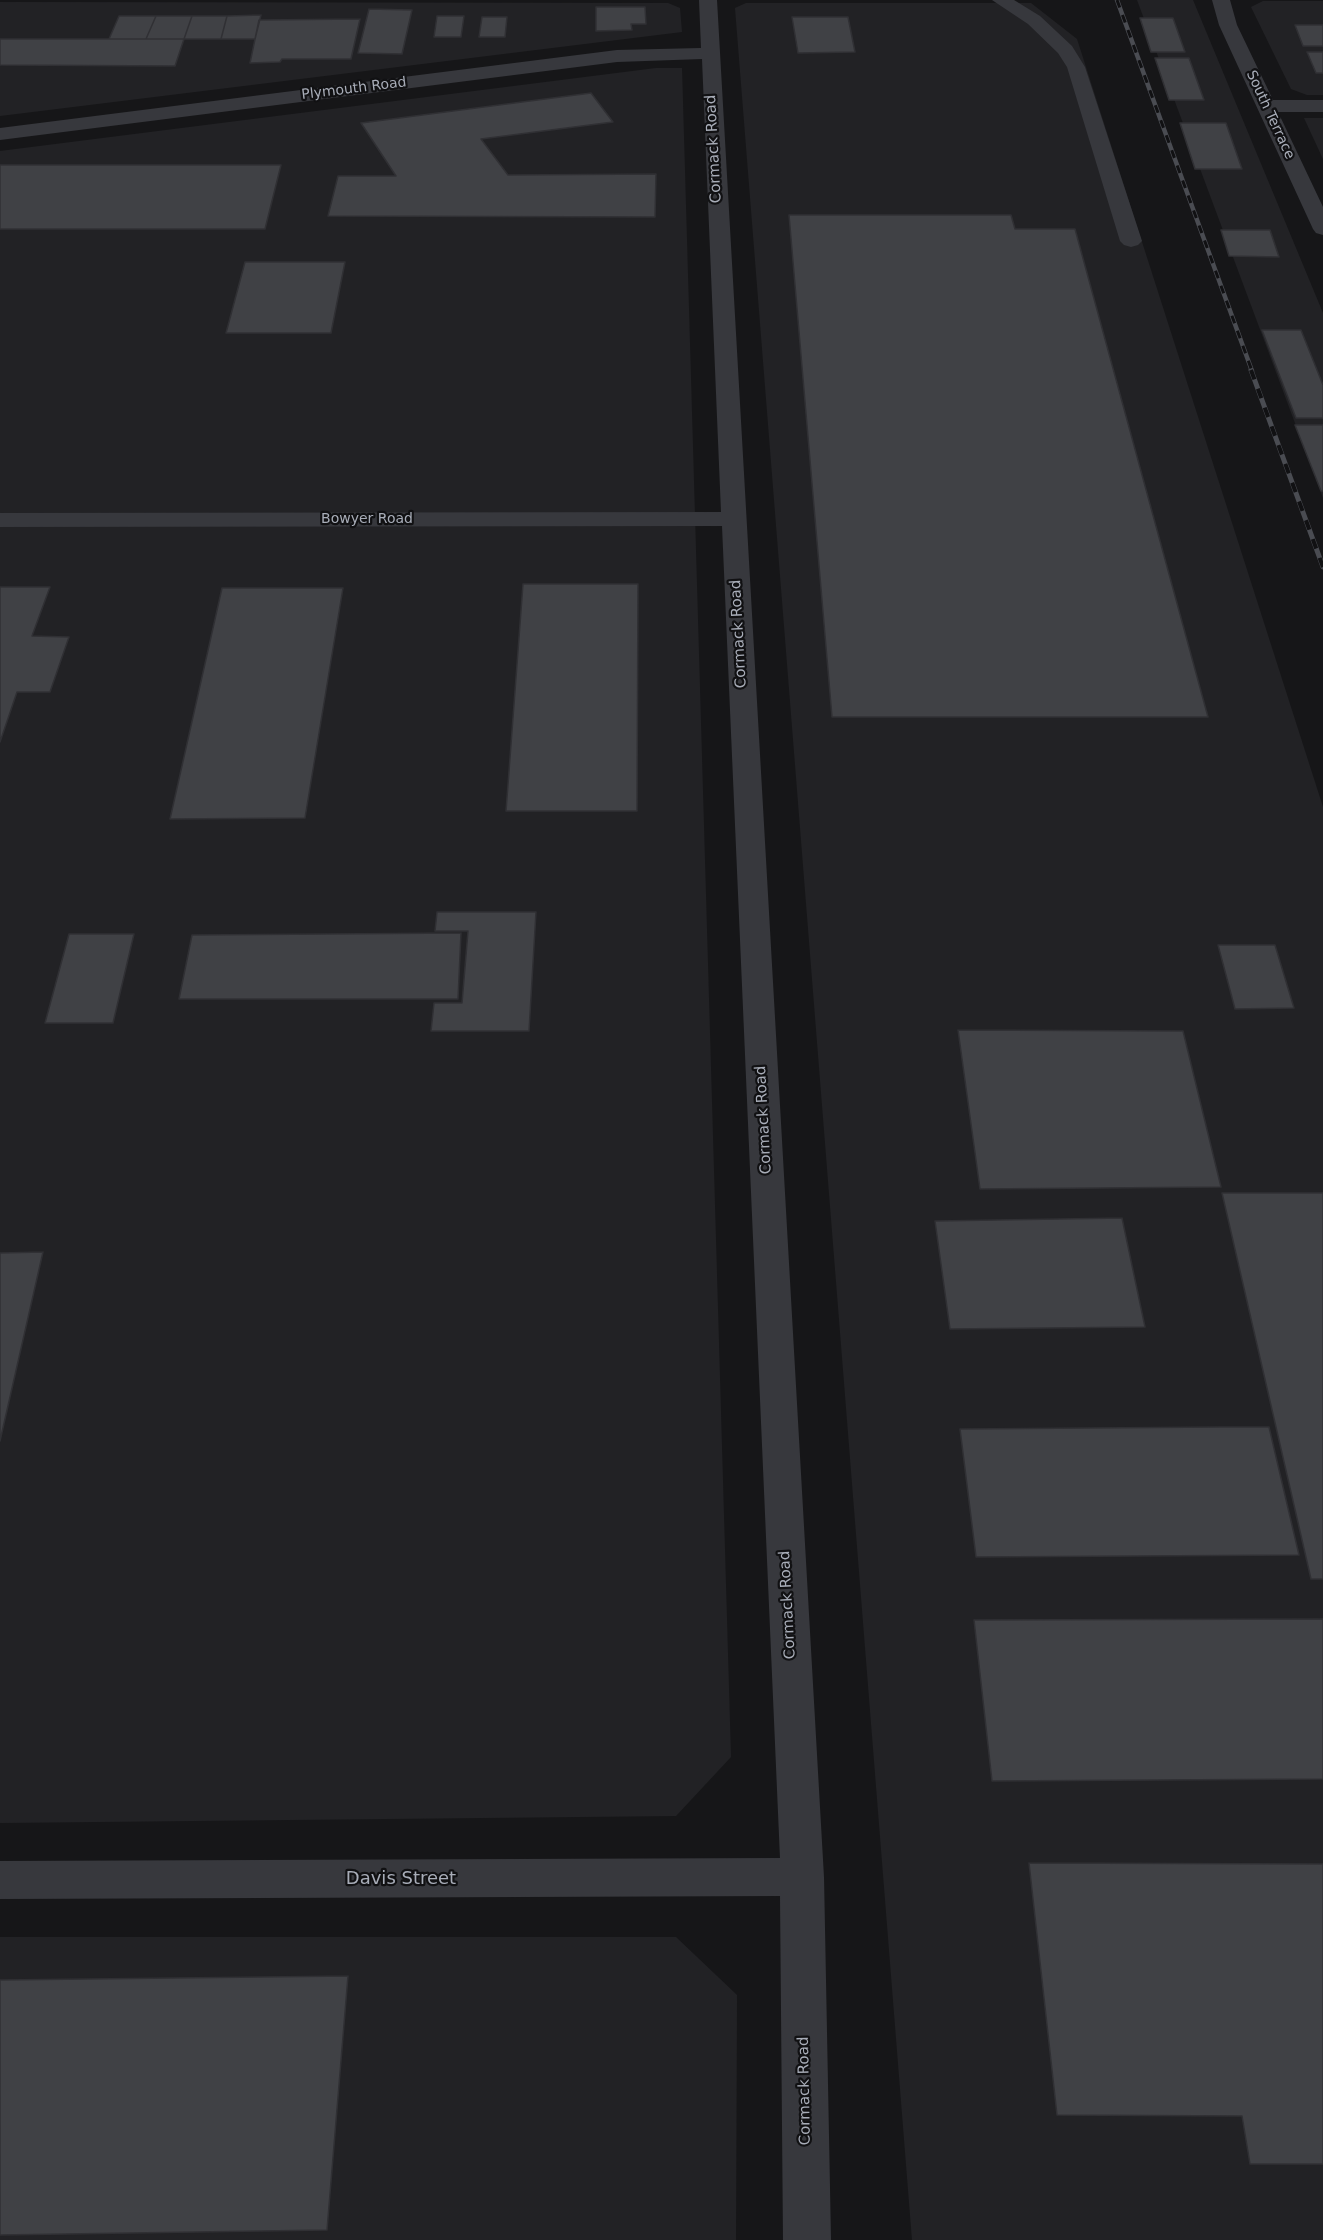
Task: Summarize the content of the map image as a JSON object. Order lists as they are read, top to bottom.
{
  "streets": {
    "street": [
      "Plymouth Road",
      "South Terrace",
      "Cormack Road",
      "Bowyer Road",
      "Davis Street"
    ]
  },
  "crossings": [
    ["Plymouth Road", "Cormack Road"],
    ["Cormack Road", "Bowyer Road"],
    ["Cormack Road", "Davis Street"]
  ]
}
